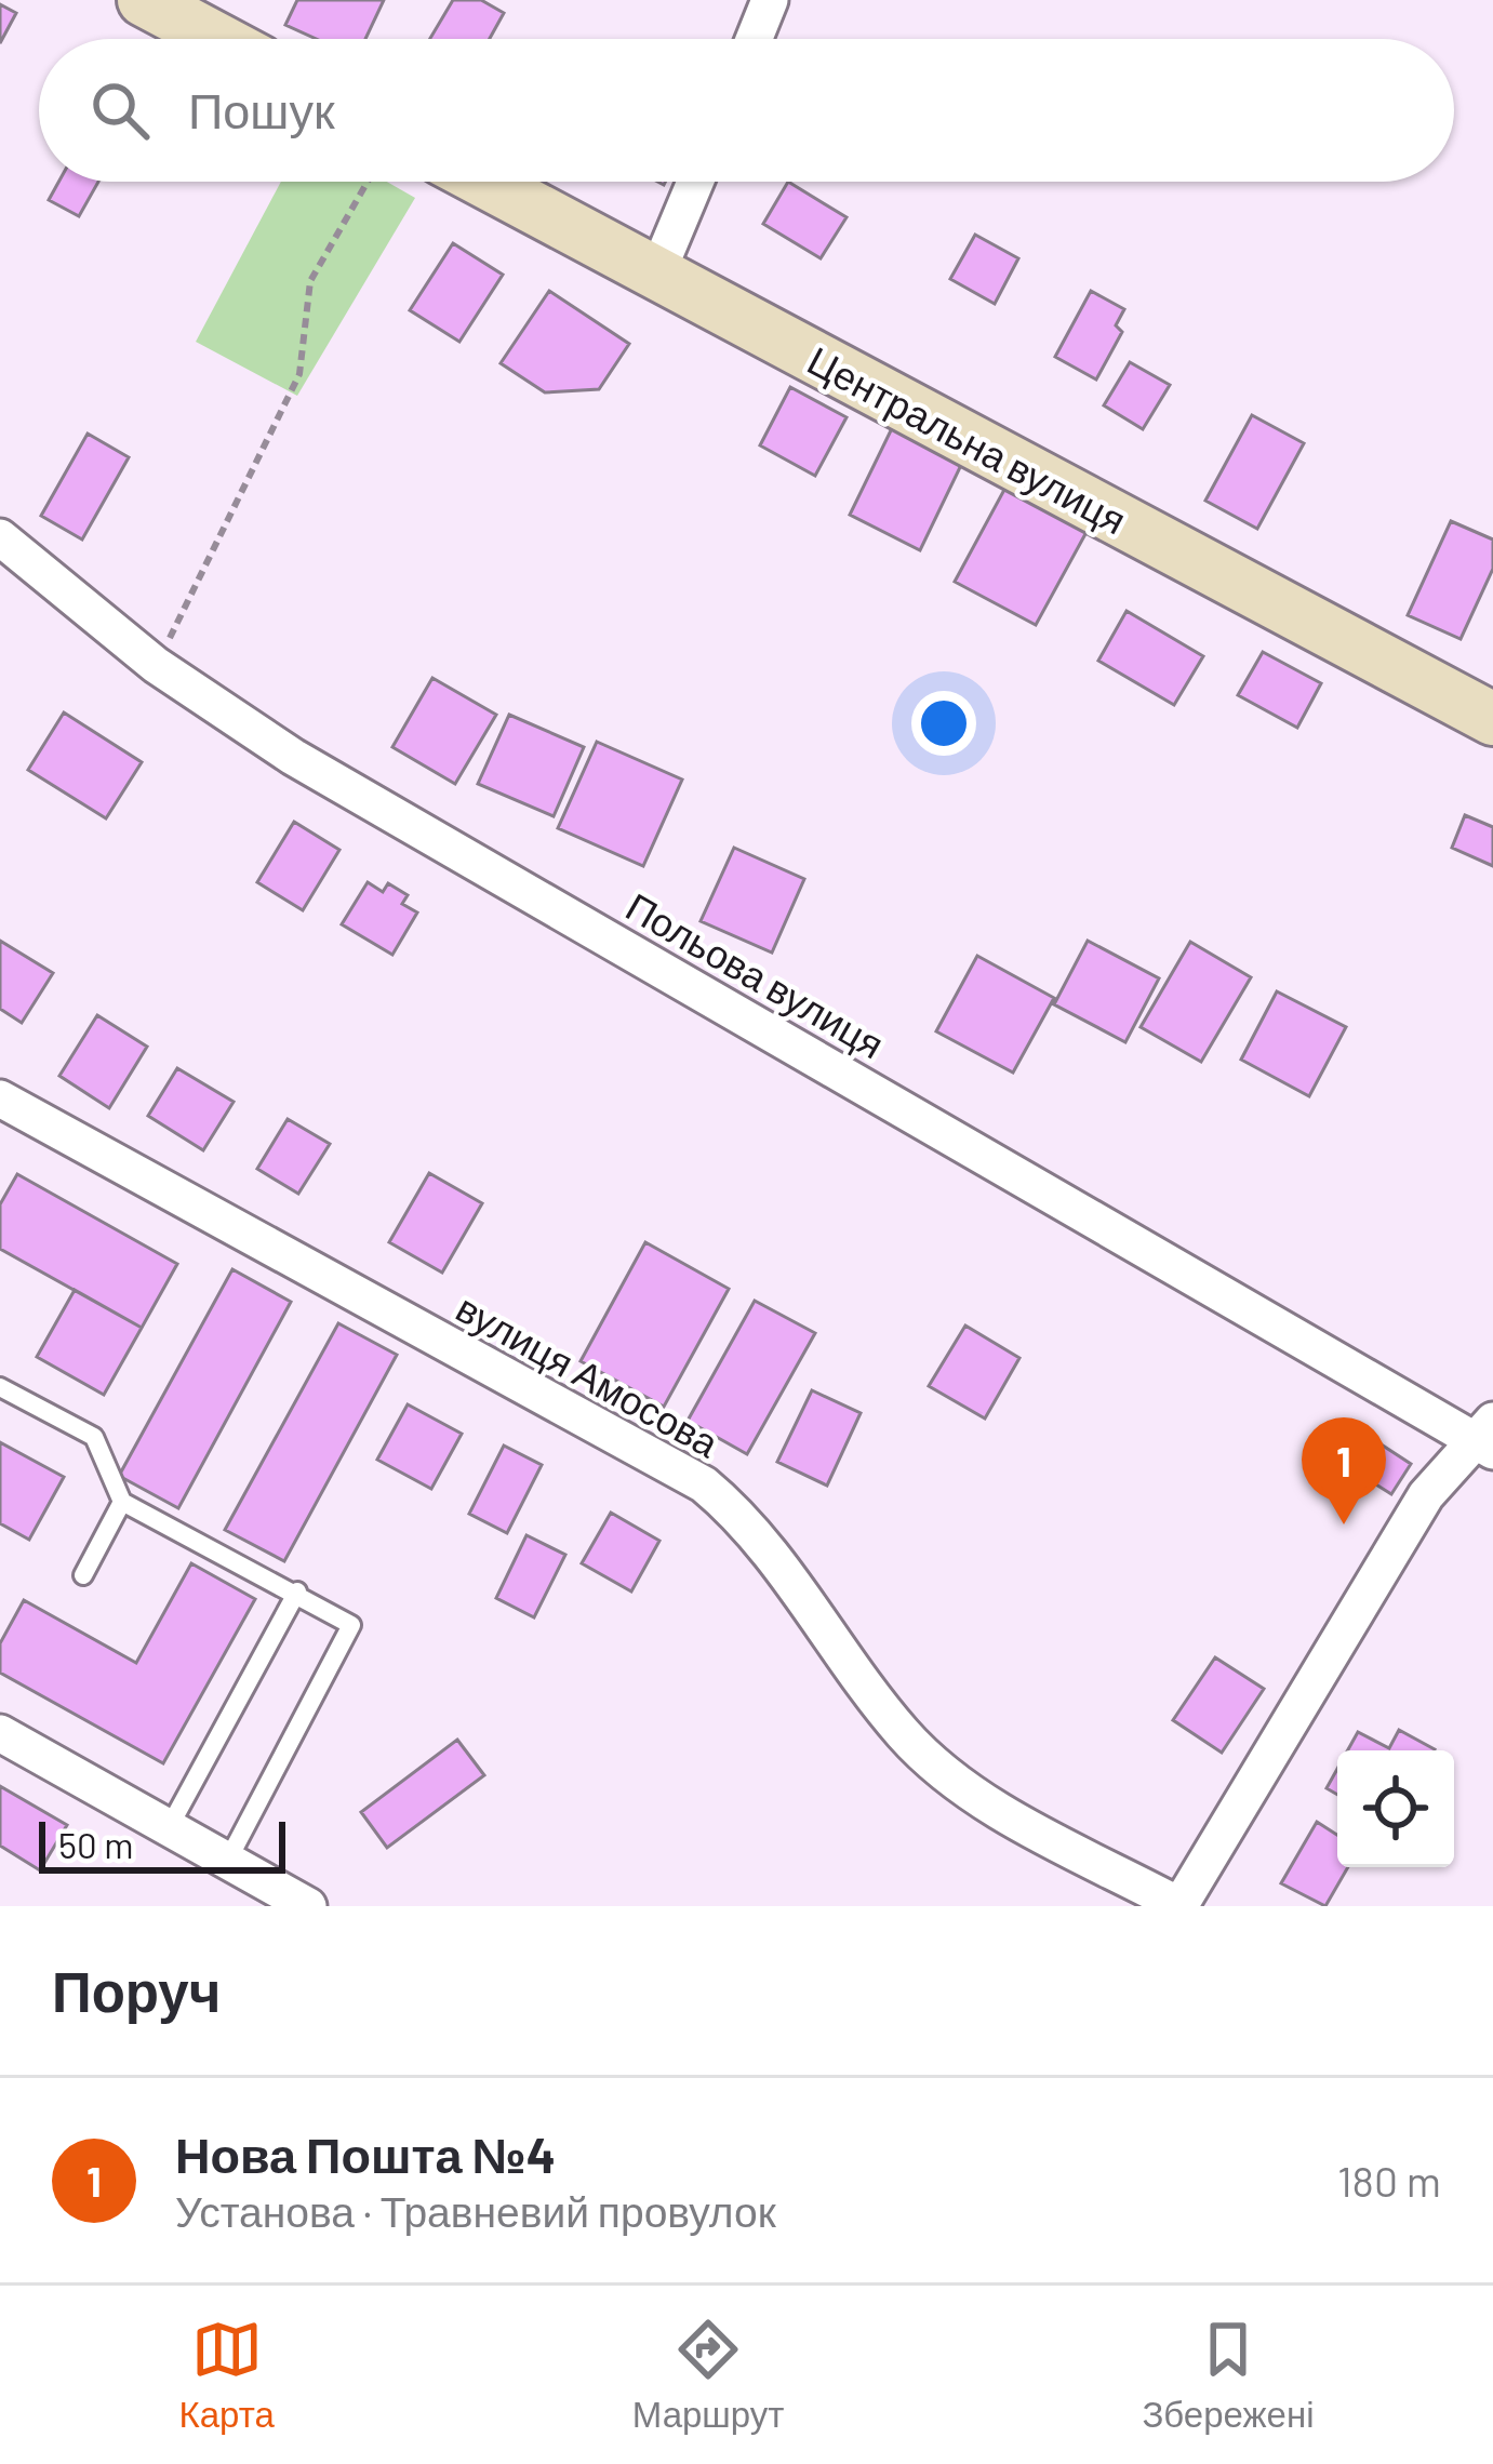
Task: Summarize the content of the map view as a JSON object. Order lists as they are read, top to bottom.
{
  "streets": {
    "main road": ["Центральна вулиця"],
    "street": ["Польова вулиця", "вулиця Амосова"]
  },
  "scale_bar": "50 m",
  "page": {
    "search": "Пошук",
    "pins": "1",
    "scale": "50 m",
    "heading": "Поруч",
    "list": [
      {
        "mark": "1",
        "name": "Нова Пошта №4",
        "note": "Установа · Травневий провулок",
        "value": "180 m"
      }
    ],
    "nav": ["Карта", "Маршрут", "Збережені"]
  }
}
